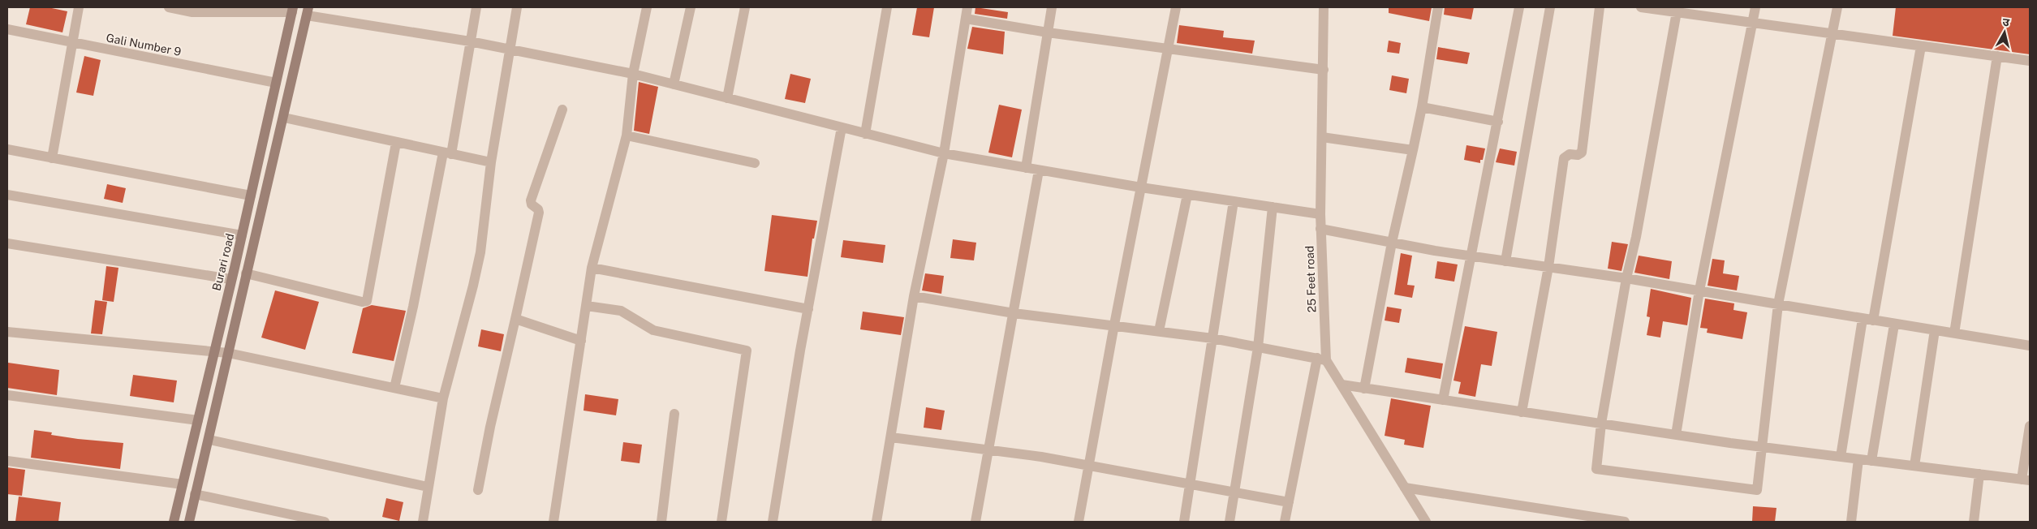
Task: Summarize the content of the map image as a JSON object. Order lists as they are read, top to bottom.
{
  "streets": {
    "main road": ["Burari road"],
    "street": ["Gali Number 9", "25 Feet road"]
  },
  "crossings": [
    ["Gali Number 9", "Burari road"]
  ],
  "north": "top"
}
